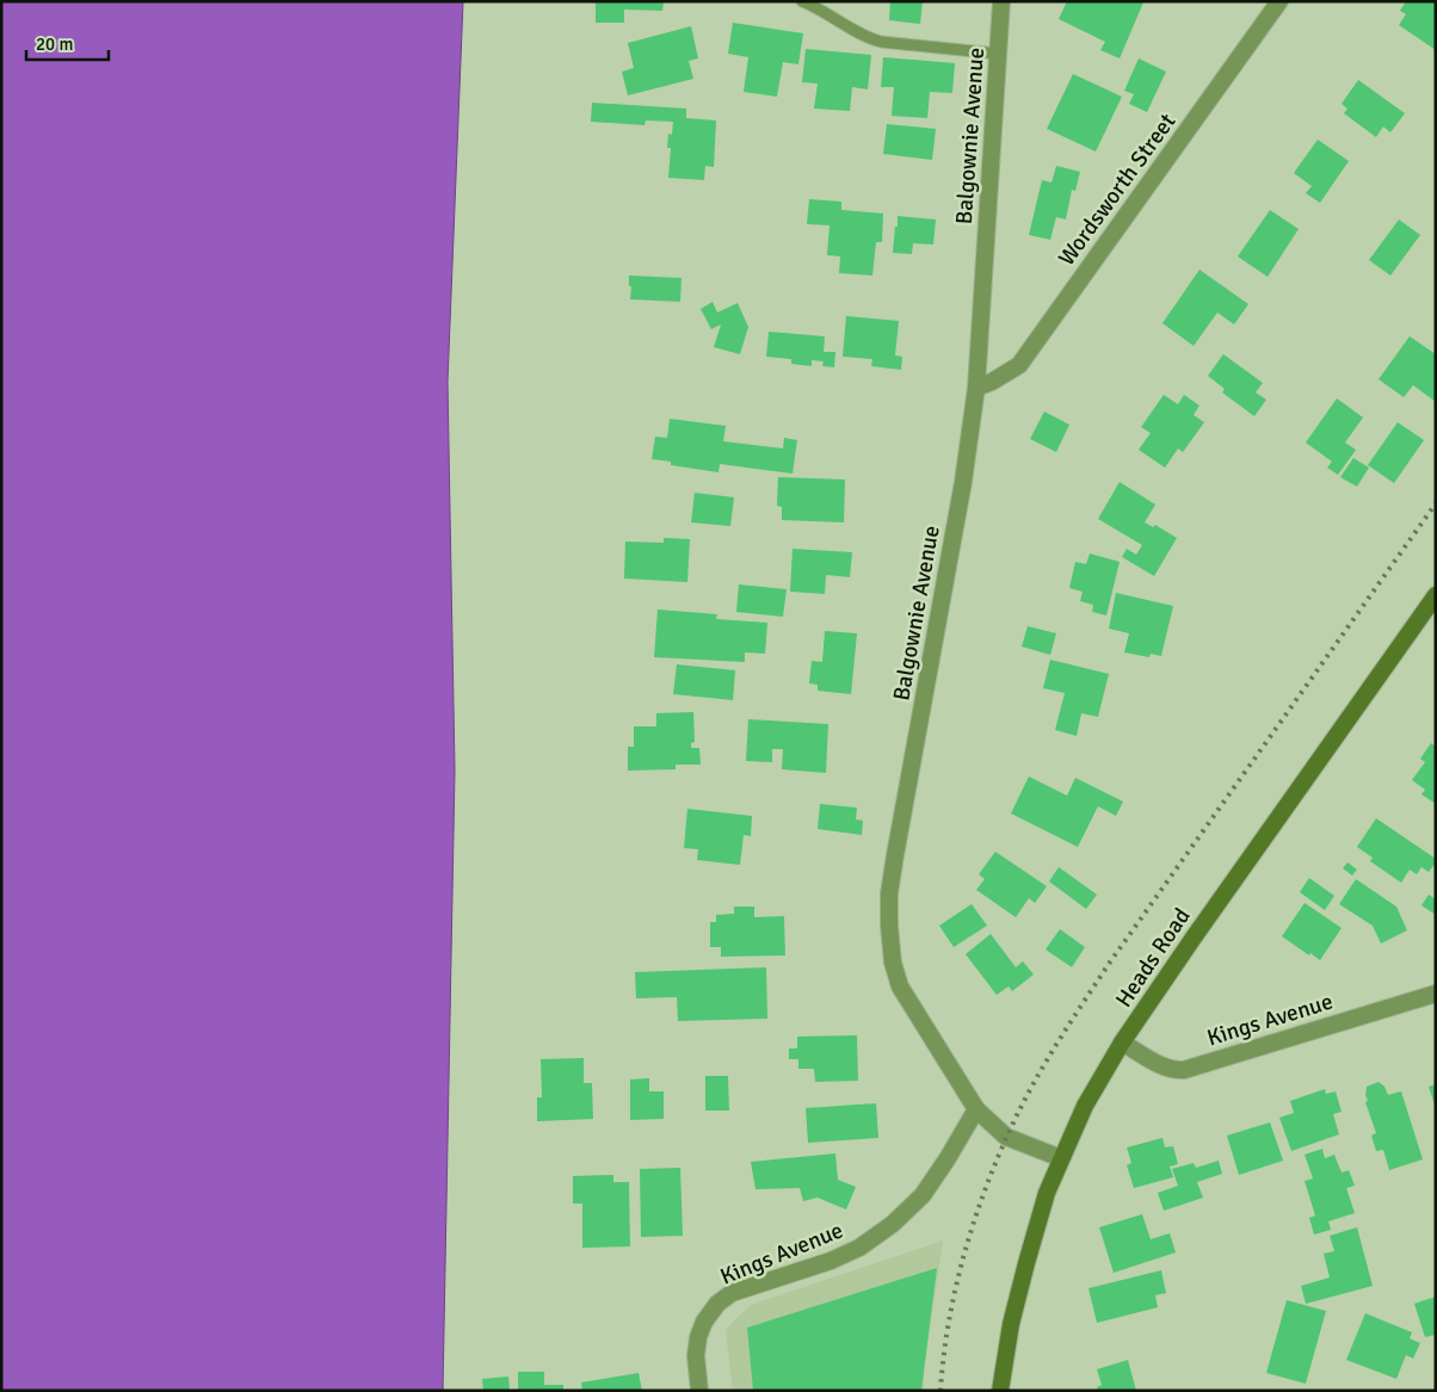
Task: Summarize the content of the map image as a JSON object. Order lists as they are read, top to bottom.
{
  "streets": {
    "main road": ["Heads Road"],
    "street": ["Balgownie Avenue", "Wordsworth Street", "Kings Avenue"]
  },
  "crossings": [
    ["Balgownie Avenue", "Wordsworth Street"],
    ["Balgownie Avenue", "Heads Road"],
    ["Balgownie Avenue", "Kings Avenue"],
    ["Heads Road", "Kings Avenue"]
  ],
  "scale_bar": "20 m"
}
